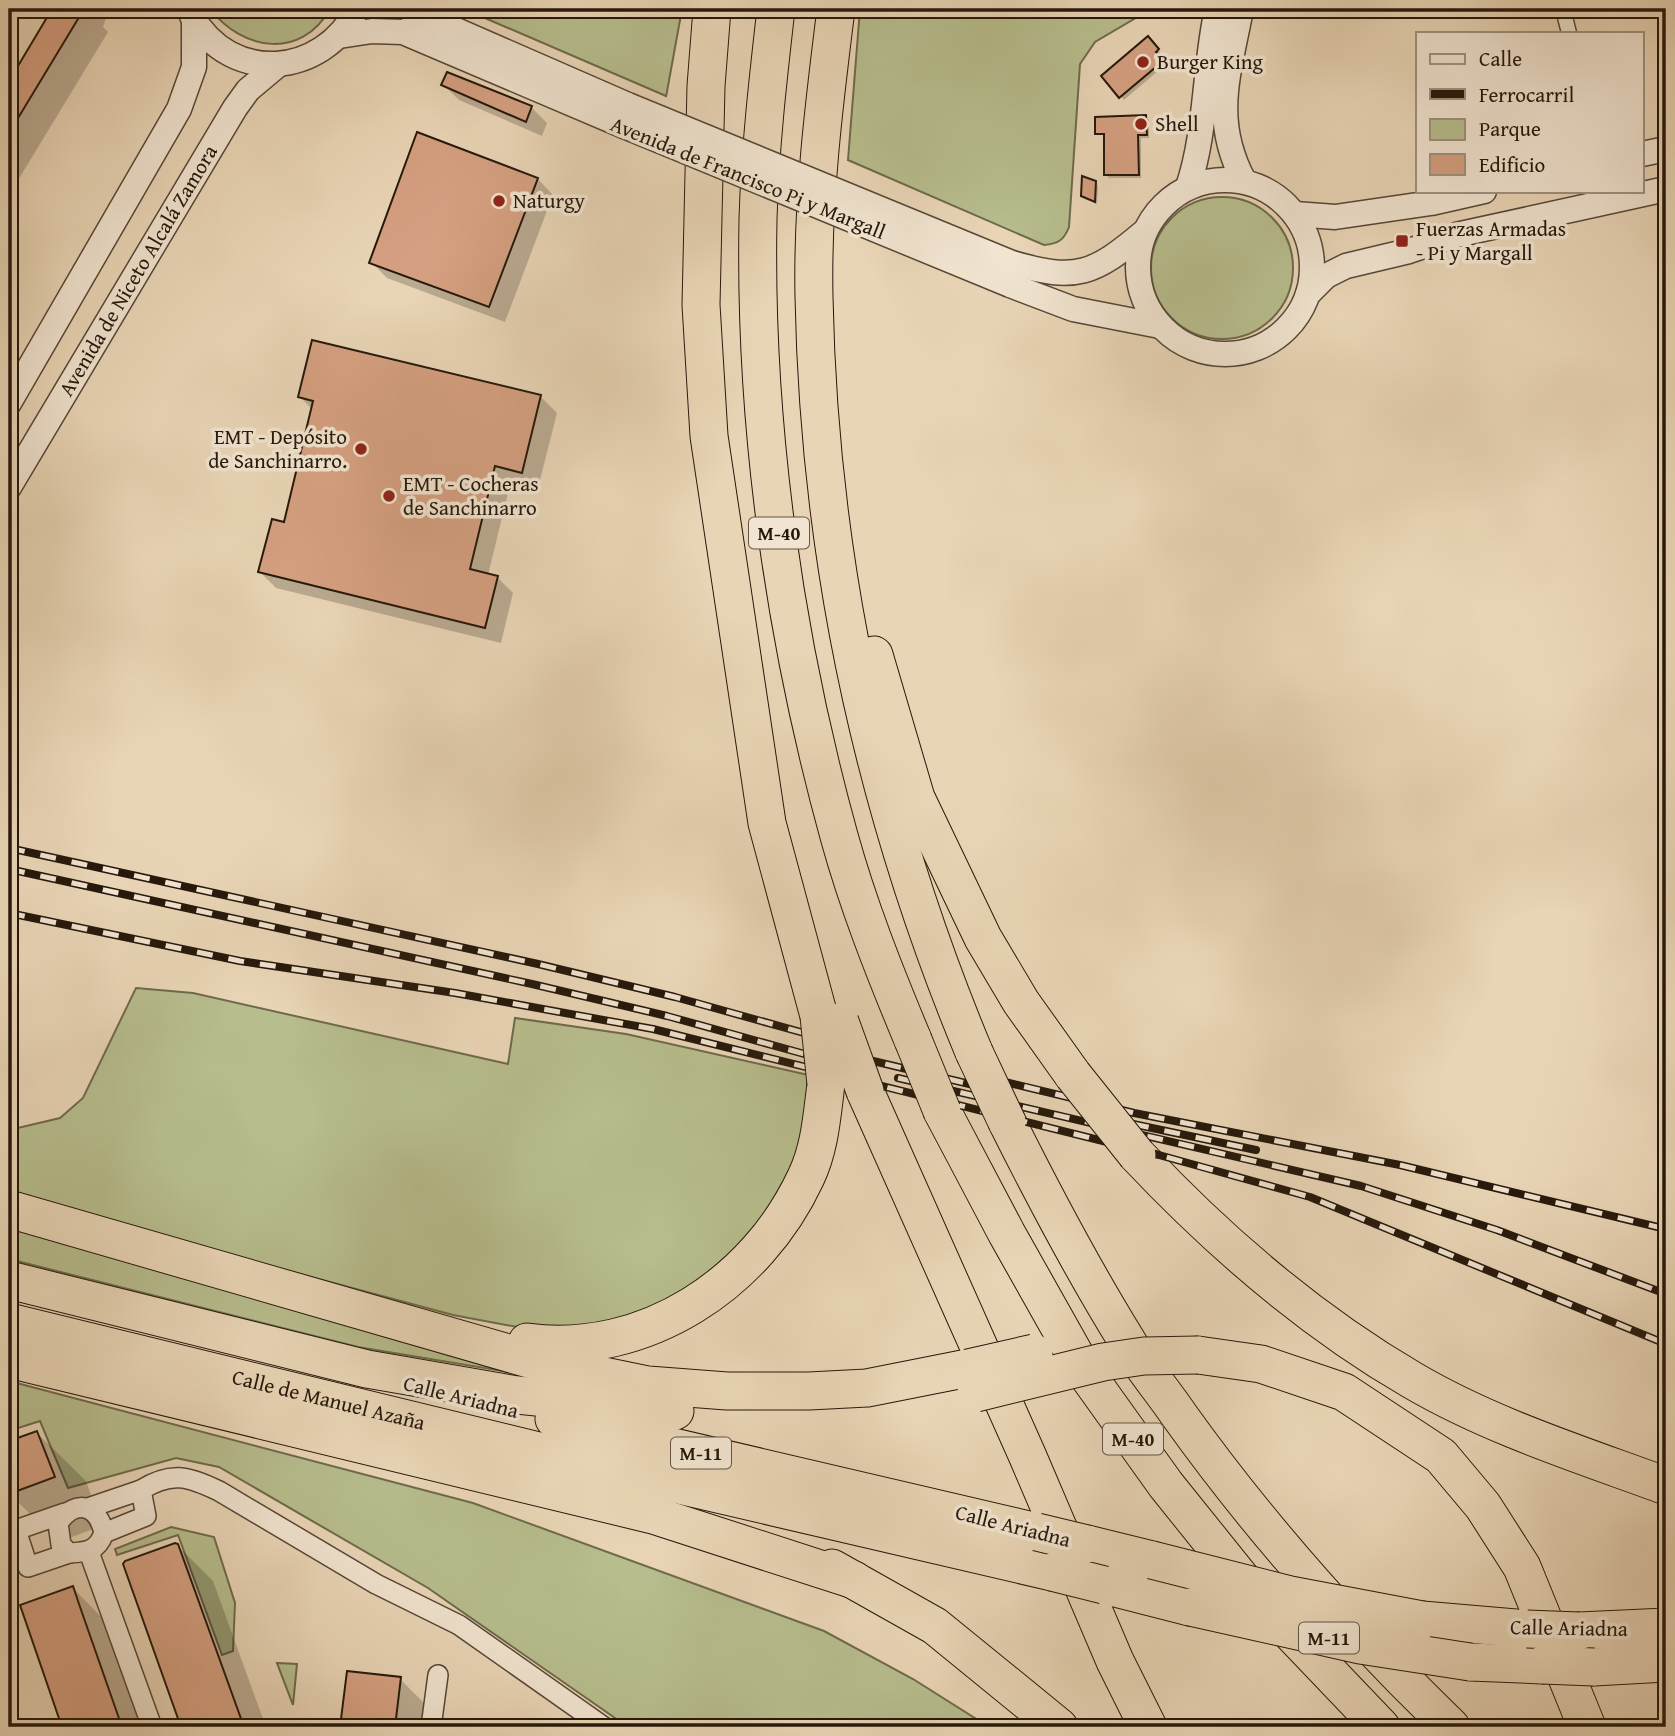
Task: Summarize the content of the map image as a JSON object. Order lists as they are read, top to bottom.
{
  "streets": {
    "highway": [
      "M-40",
      "Calle Ariadna",
      "Calle de Manuel Azaña",
      "M-11"
    ],
    "street": ["Avenida de Francisco Pi y Margall", "Avenida de Niceto Alcalá Zamora"]
  },
  "crossings": [
    ["Calle Ariadna", "Calle de Manuel Azaña"]
  ],
  "places": {
    "other": [
      "Burger King",
      "Shell",
      "Naturgy",
      "EMT - Depósito de Sanchinarro.",
      "EMT - Cocheras de Sanchinarro"
    ],
    "transit": ["Fuerzas Armadas - Pi y Margall"]
  },
  "legend": [
    "Calle",
    "Ferrocarril",
    "Parque",
    "Edificio"
  ]
}
